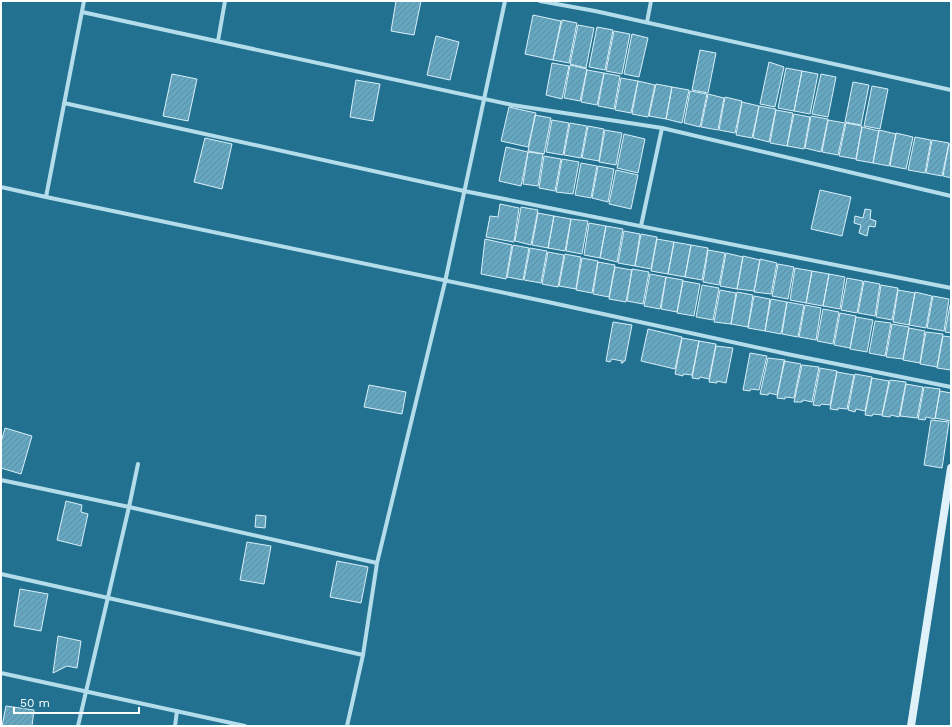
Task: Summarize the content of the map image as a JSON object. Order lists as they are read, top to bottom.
{
  "scale_bar": "50 m"
}
